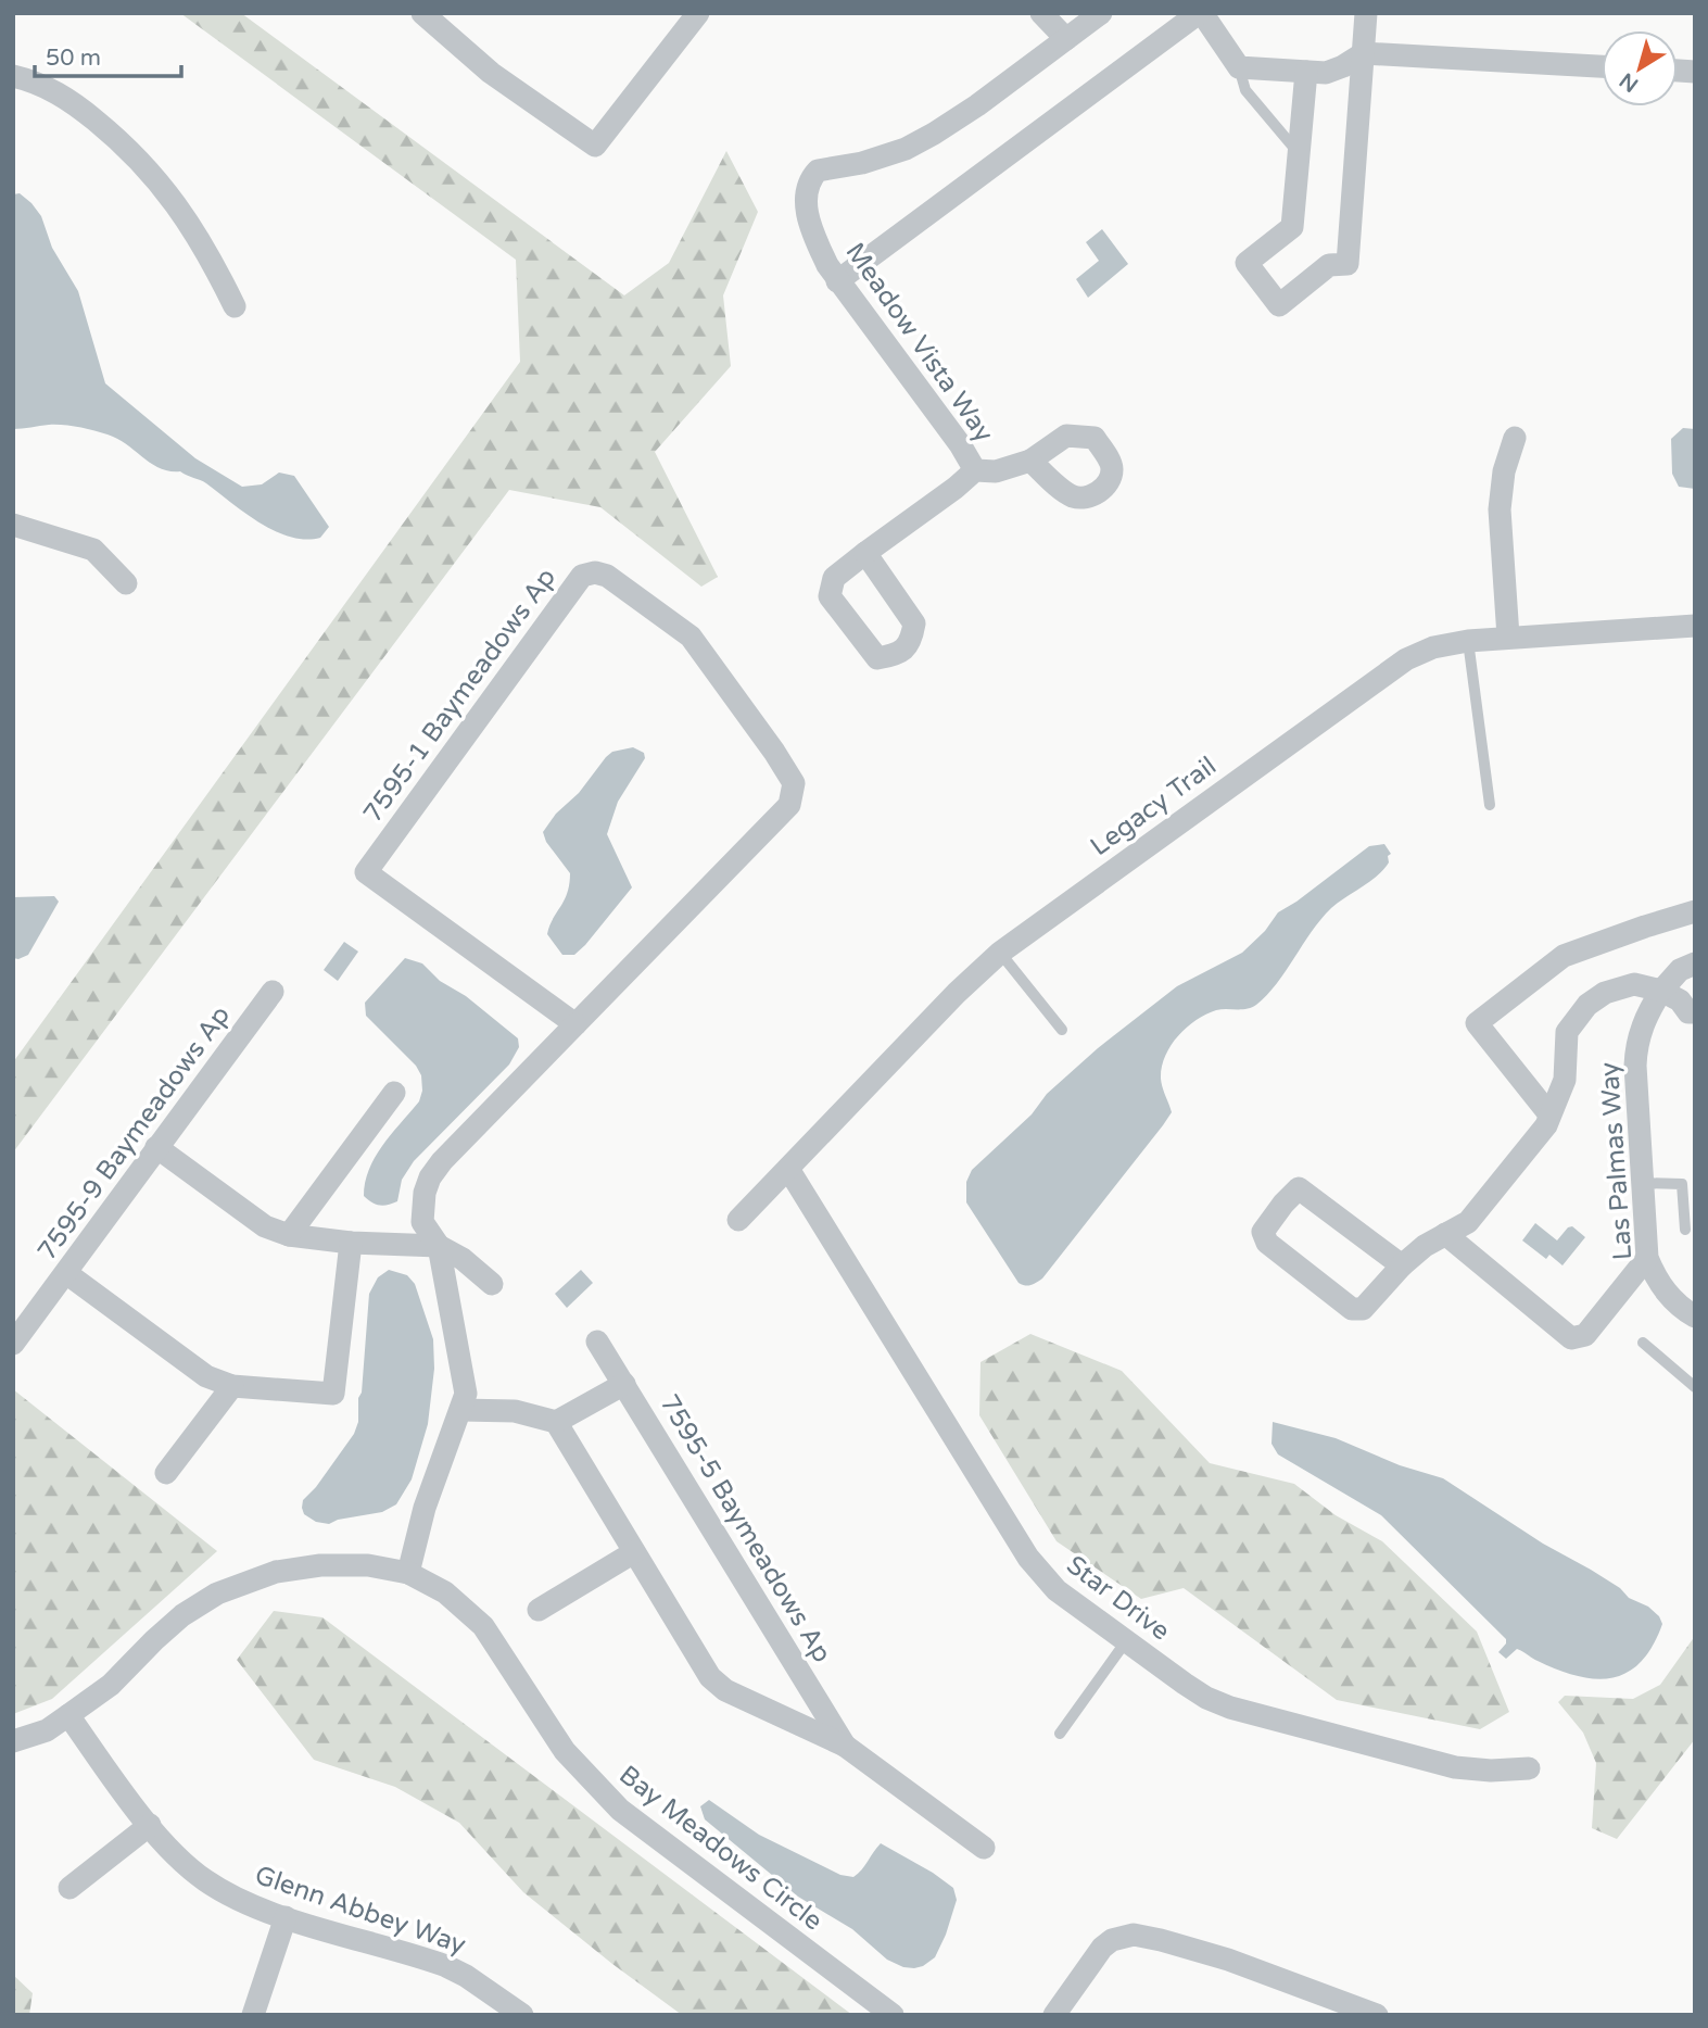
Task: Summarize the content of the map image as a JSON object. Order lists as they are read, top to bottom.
{
  "streets": {
    "street": [
      "Meadow Vista Way",
      "7595-1 Baymeadows Ap",
      "Legacy Trail",
      "7595-9 Baymeadows Ap",
      "Las Palmas Way",
      "7595-5 Baymeadows Ap",
      "Star Drive",
      "Bay Meadows Circle",
      "Glenn Abbey Way"
    ]
  },
  "crossings": [
    ["Legacy Trail", "Star Drive"],
    ["Bay Meadows Circle", "Glenn Abbey Way"]
  ],
  "scale_bar": "50 m",
  "north": "bottom left"
}
